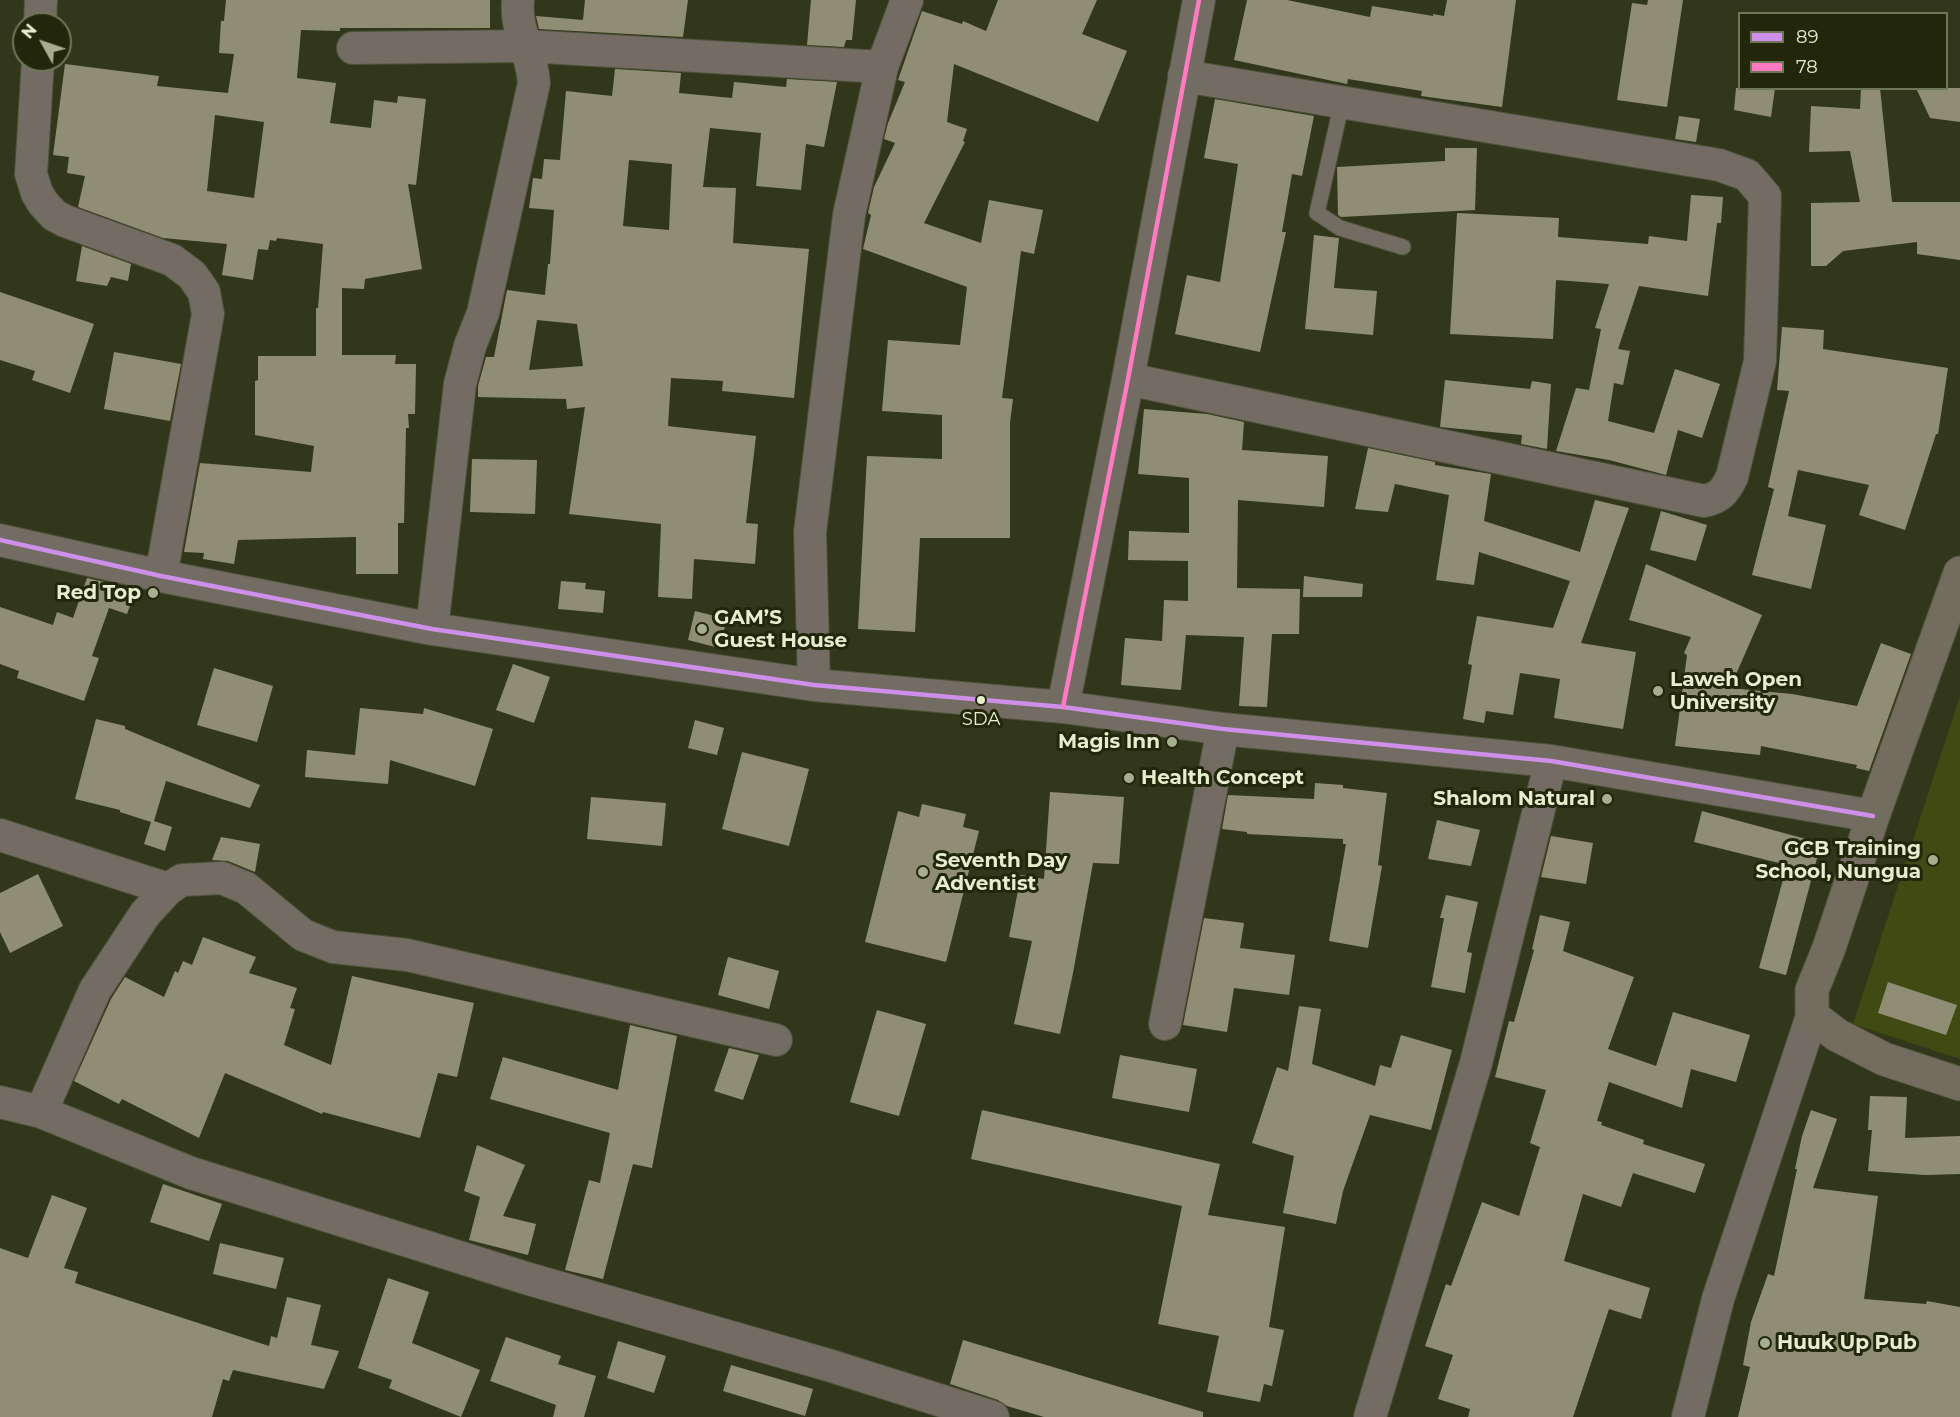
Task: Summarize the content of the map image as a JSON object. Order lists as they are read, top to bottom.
{
  "places": [
    "Red Top",
    "GAM’S Guest House",
    "Laweh Open University",
    "SDA",
    "Magis Inn",
    "Health Concept",
    "Shalom Natural",
    "GCB Training School, Nungua",
    "Seventh Day Adventist",
    "Huuk Up Pub"
  ],
  "lines": ["transit line 78", "transit line 89"],
  "legend": ["89", "78"],
  "north": "top left"
}
